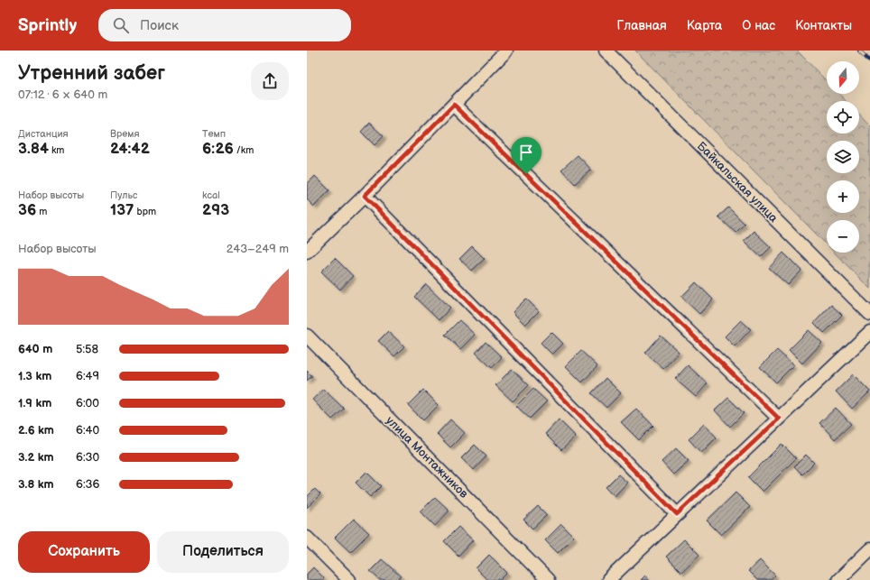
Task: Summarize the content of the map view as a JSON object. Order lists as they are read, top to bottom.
{
  "streets": {
    "street": ["Байкальская улица", "улица Монтажников"]
  },
  "north": "bottom",
  "page": {
    "header": "Sprintly",
    "search": "Поиск",
    "nav": [
      "Главная",
      "Карта",
      "О нас",
      "Контакты"
    ],
    "heading": ["Утренний забег", "07:12 · 6 × 640 m"],
    "map_buttons": ["+", "−"],
    "stats": [
      ["Дистанция", "3.84 km"],
      ["Время", "24:42"],
      ["Темп", "6:26 /km"],
      ["Набор высоты", "36 m"],
      ["Пульс", "137 bpm"],
      ["kcal", "293"]
    ],
    "chart": ["Набор высоты", "243–249 m"],
    "list": [
      {
        "name": "640 m",
        "note": "5:58"
      },
      {
        "name": "1.3 km",
        "note": "6:49"
      },
      {
        "name": "1.9 km",
        "note": "6:00"
      },
      {
        "name": "2.6 km",
        "note": "6:40"
      },
      {
        "name": "3.2 km",
        "note": "6:30"
      },
      {
        "name": "3.8 km",
        "note": "6:36"
      }
    ],
    "buttons": ["Сохранить", "Поделиться"]
  }
}
